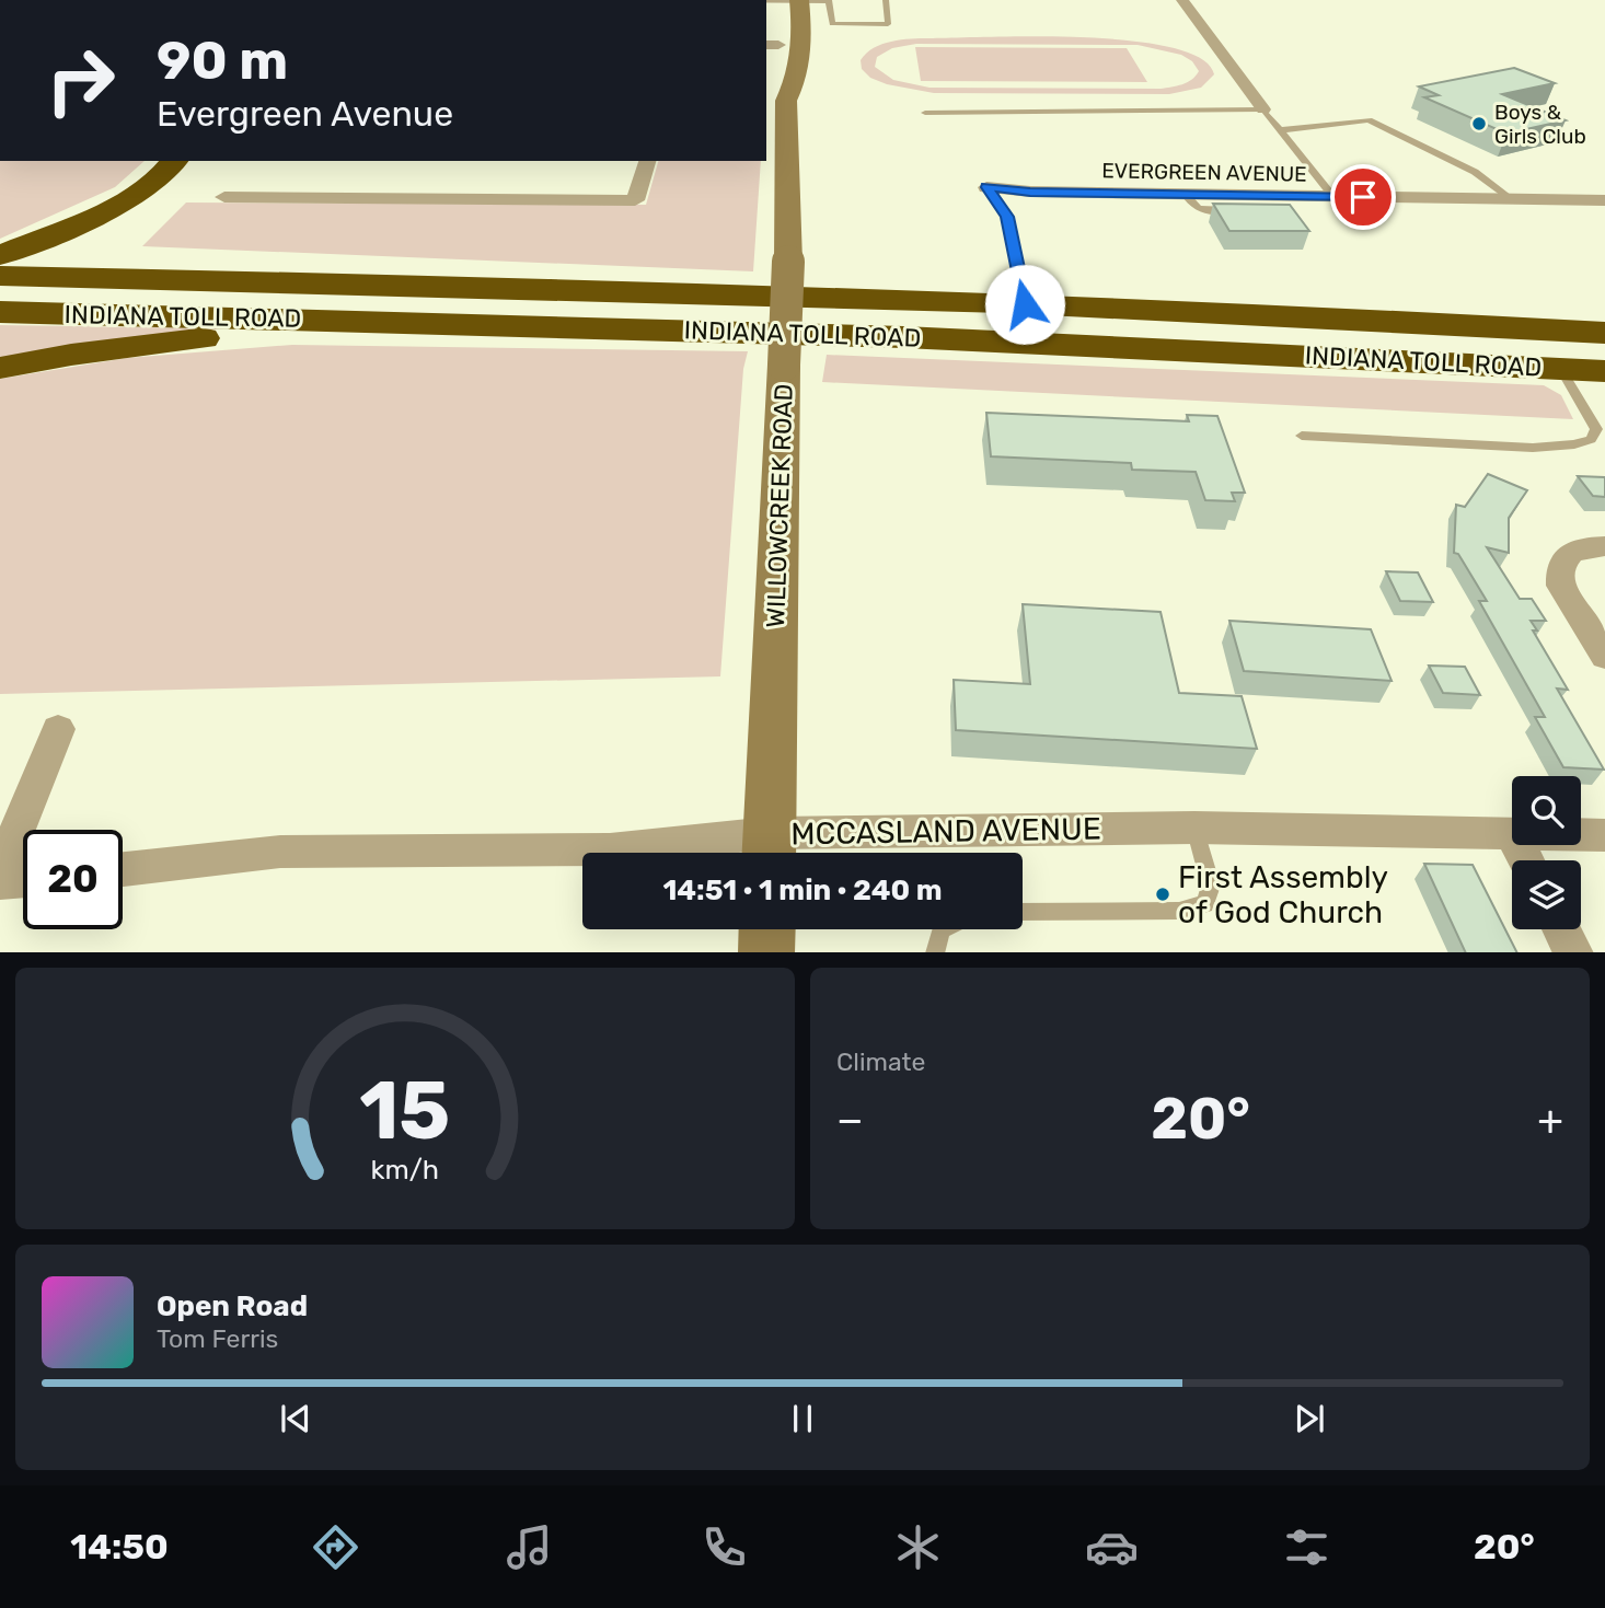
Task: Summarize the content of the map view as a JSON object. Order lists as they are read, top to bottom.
{
  "streets": {
    "highway": ["INDIANA TOLL ROAD"],
    "main road": ["WILLOWCREEK ROAD"],
    "street": ["EVERGREEN AVENUE", "MCCASLAND AVENUE"]
  },
  "crossings": [
    ["WILLOWCREEK ROAD", "MCCASLAND AVENUE"]
  ],
  "places": ["Boys & Girls Club", "First Assembly of God Church"],
  "page": {
    "turn": ["90 m", "Evergreen Avenue"],
    "limit": "20",
    "trip": "14:51 · 1 min · 240 m",
    "tile": "Climate",
    "heat": ["−", "20°", "+"],
    "song": ["Open Road", "Tom Ferris"],
    "tabs": ["14:50", "20°"],
    "gauge": ["15", "km/h"]
  }
}
